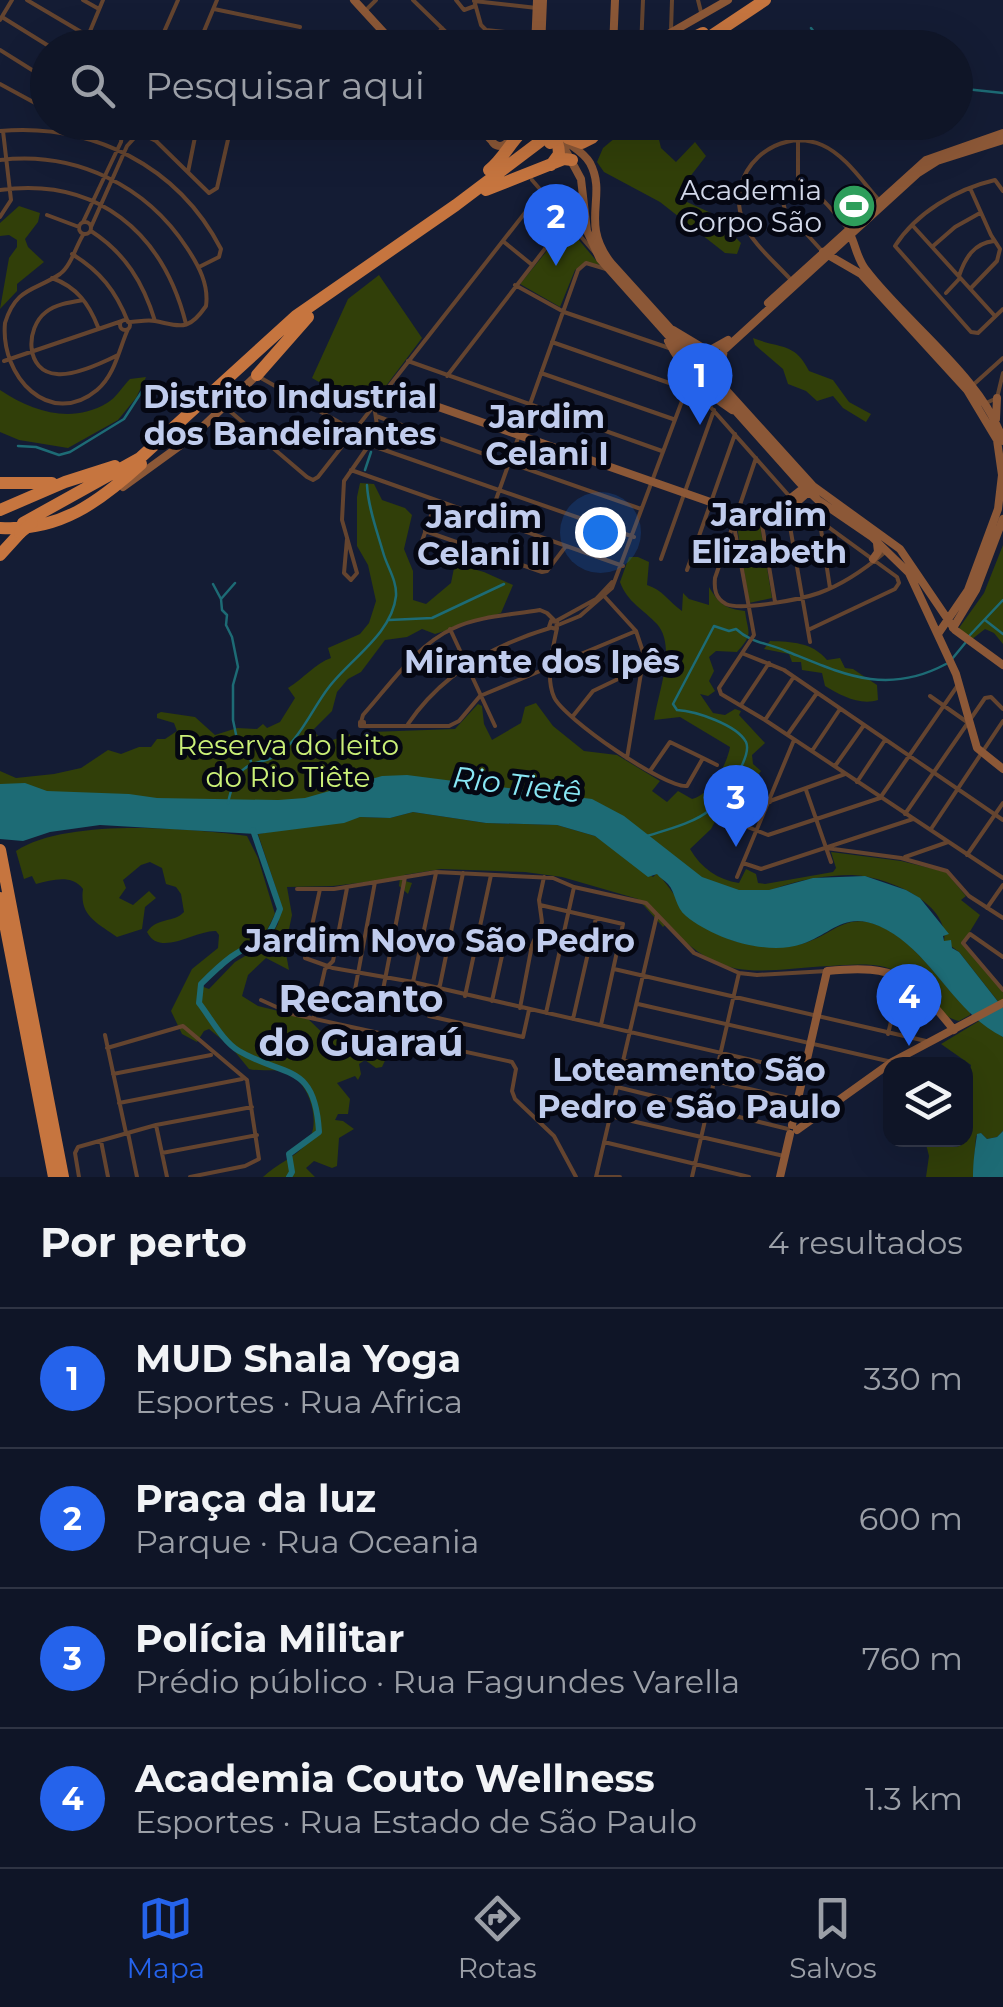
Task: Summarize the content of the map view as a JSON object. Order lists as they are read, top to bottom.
{
  "districts": [
    "Distrito Industrial dos Bandeirantes",
    "Jardim Celani I",
    "Jardim Elizabeth",
    "Jardim Celani II",
    "Mirante dos Ipês",
    "Jardim Novo São Pedro",
    "Recanto do Guaraú",
    "Loteamento São Pedro e São Paulo"
  ],
  "water": ["Rio Tietê"],
  "parks": ["Reserva do leito do Rio Tiête"],
  "places": {
    "sports": ["Academia Corpo São"]
  },
  "page": {
    "search": "Pesquisar aqui",
    "pins": [
      "2",
      "1",
      "3",
      "4"
    ],
    "heading": ["Por perto", "4 resultados"],
    "list": [
      {
        "mark": "1",
        "name": "MUD Shala Yoga",
        "note": "Esportes · Rua Africa",
        "value": "330 m"
      },
      {
        "mark": "2",
        "name": "Praça da luz",
        "note": "Parque · Rua Oceania",
        "value": "600 m"
      },
      {
        "mark": "3",
        "name": "Polícia Militar",
        "note": "Prédio público · Rua Fagundes Varella",
        "value": "760 m"
      },
      {
        "mark": "4",
        "name": "Academia Couto Wellness",
        "note": "Esportes · Rua Estado de São Paulo",
        "value": "1.3 km"
      }
    ],
    "nav": ["Mapa", "Rotas", "Salvos"]
  }
}
